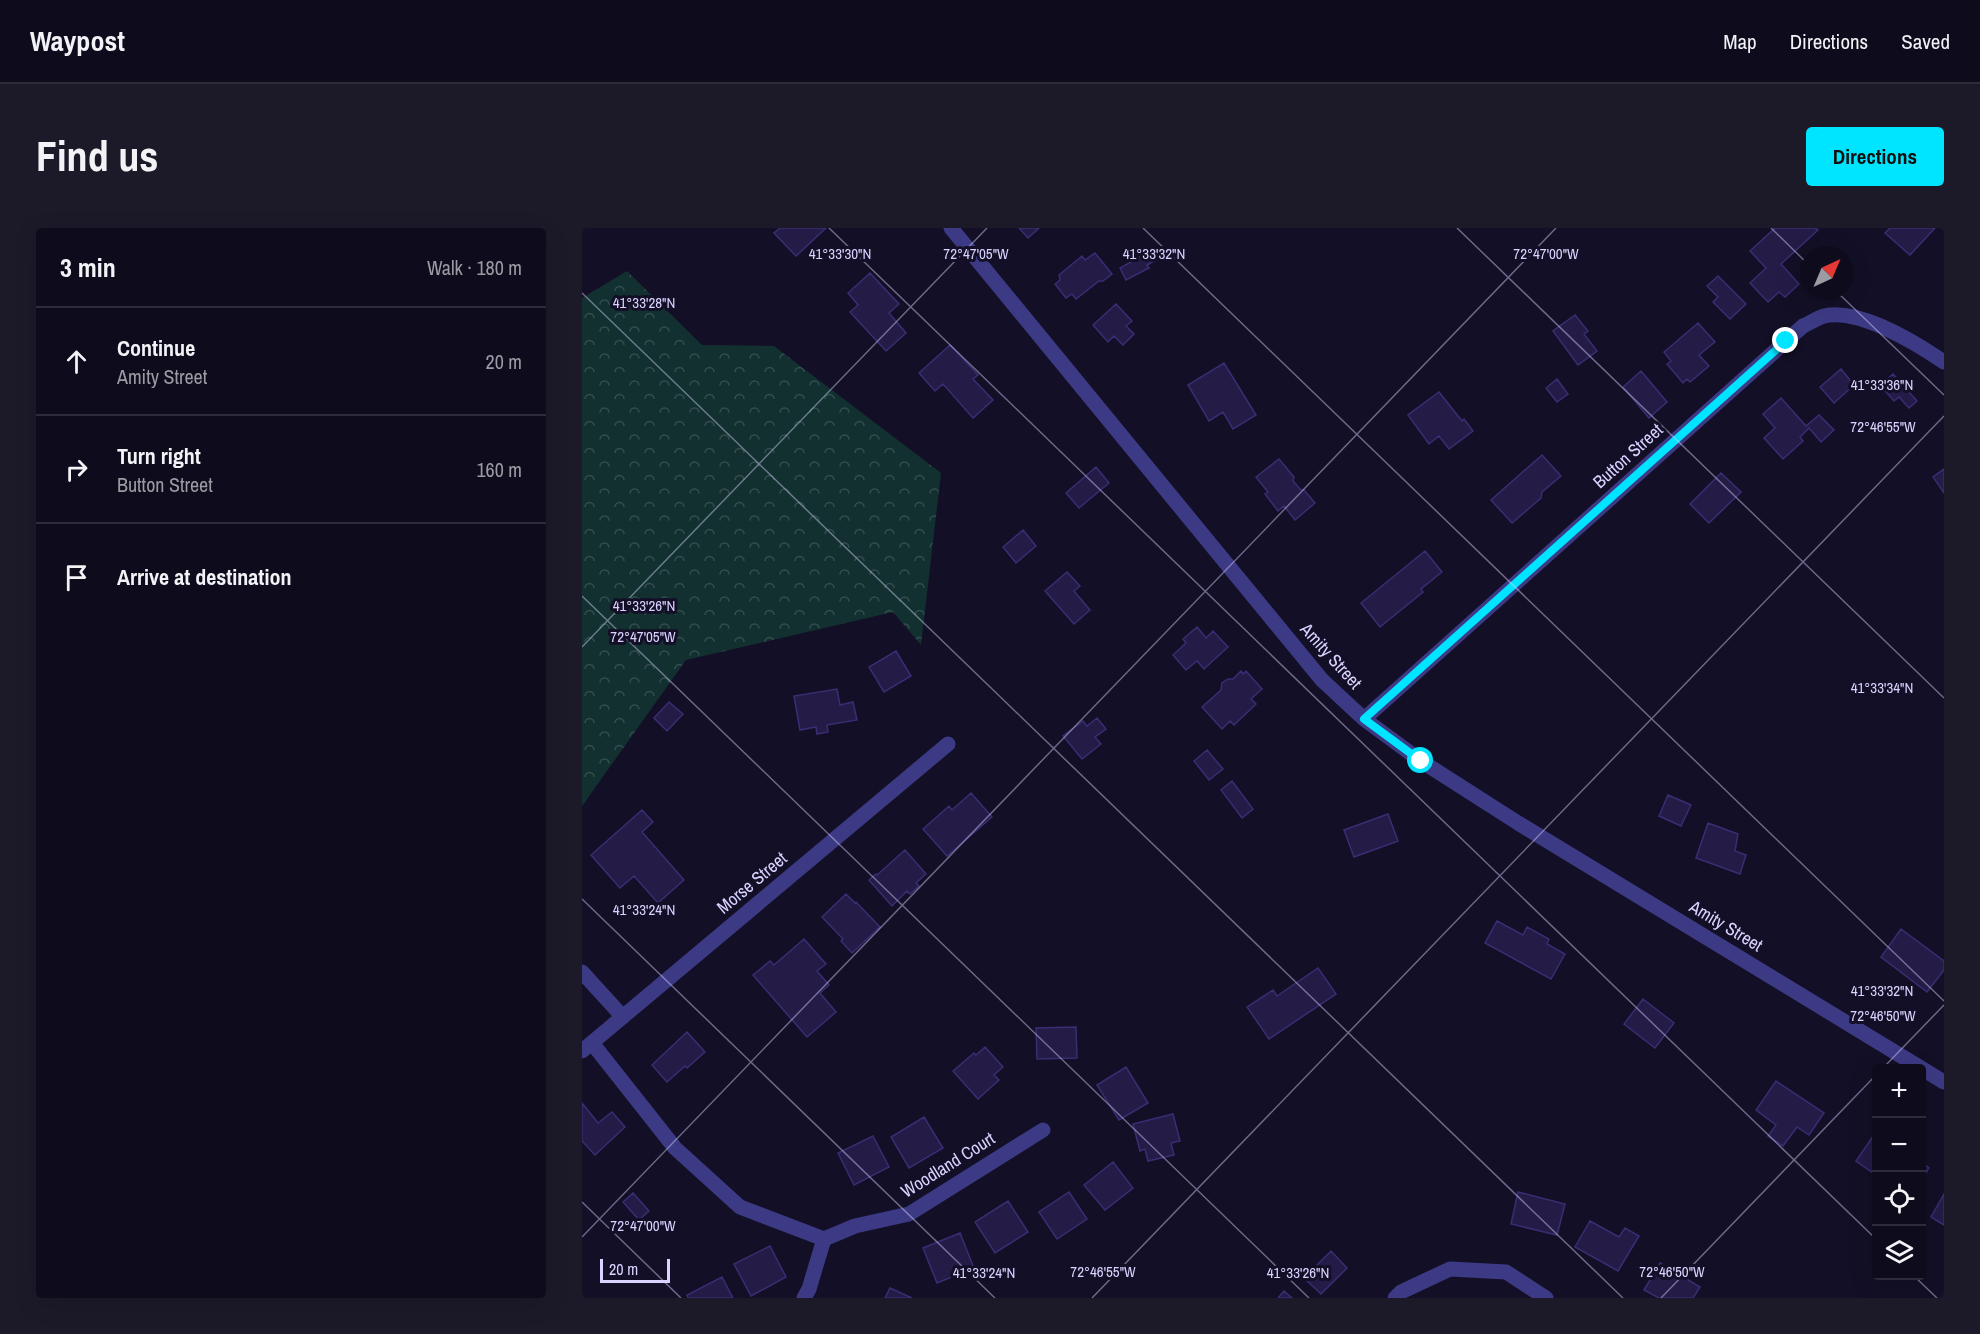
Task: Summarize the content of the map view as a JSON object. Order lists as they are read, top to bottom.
{
  "streets": {
    "street": [
      "Button Street",
      "Amity Street",
      "Morse Street",
      "Woodland Court"
    ]
  },
  "crossings": [
    ["Button Street", "Amity Street"]
  ],
  "scale_bar": "20 m",
  "north": "top right",
  "page": {
    "header": "Waypost",
    "nav": ["Map", "Directions", "Saved"],
    "buttons": "Directions",
    "title": "Find us",
    "heading": ["3 min", "Walk · 180 m"],
    "list": [
      ["Continue", "Amity Street", "20 m"],
      ["Turn right", "Button Street", "160 m"],
      "Arrive at destination"
    ],
    "map_buttons": ["+", "−"],
    "scale": "20 m"
  },
  "coordinates": [
    "41°33'30\"N",
    "41°33'32\"N",
    "72°47'05\"W",
    "72°47'00\"W",
    "41°33'28\"N",
    "41°33'36\"N",
    "72°46'55\"W",
    "41°33'26\"N",
    "41°33'34\"N",
    "41°33'24\"N",
    "72°46'50\"W"
  ]
}
